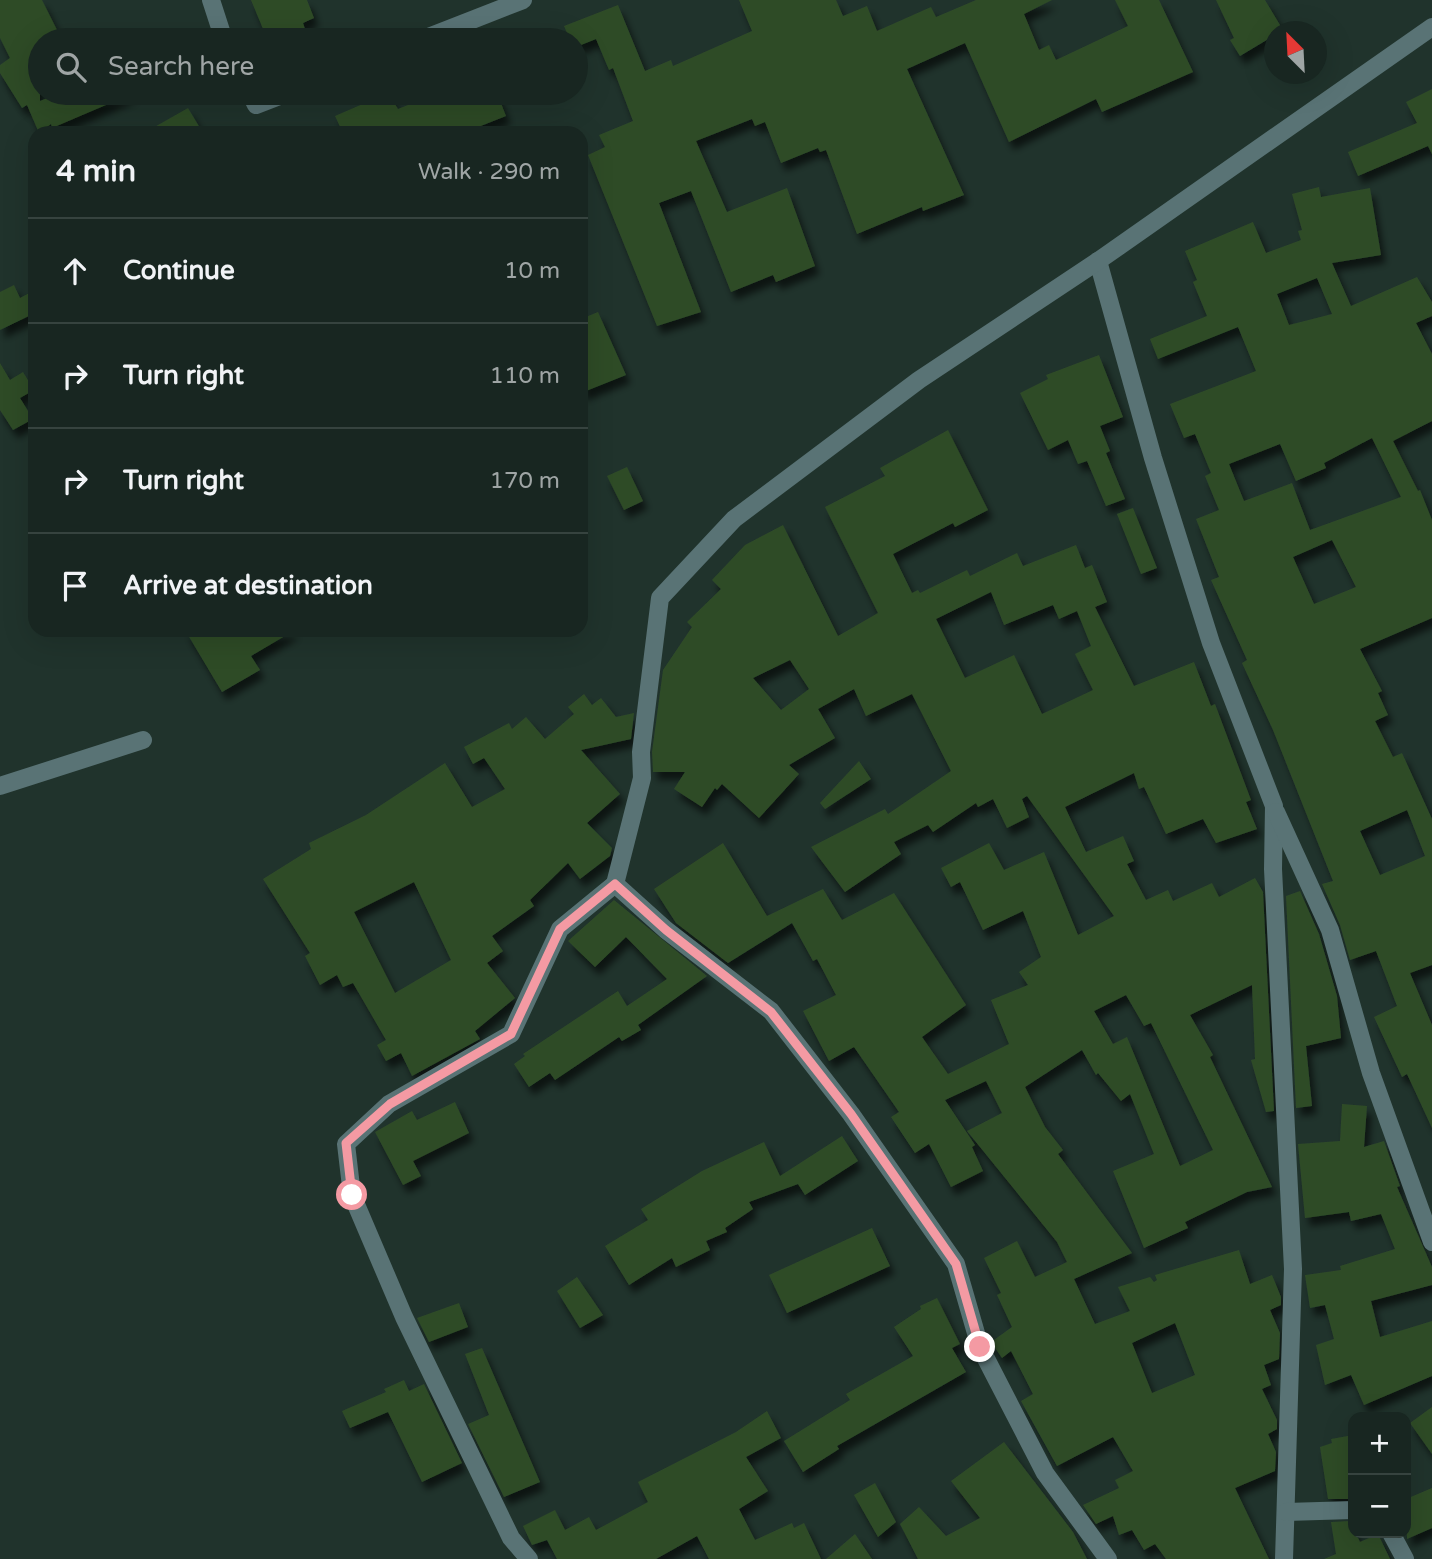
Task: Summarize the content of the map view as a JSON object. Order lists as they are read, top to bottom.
{
  "north": "top left",
  "page": {
    "search": "Search here",
    "heading": ["4 min", "Walk · 290 m"],
    "list": [
      ["Continue", "10 m"],
      ["Turn right", "110 m"],
      ["Turn right", "170 m"],
      "Arrive at destination"
    ],
    "map_buttons": ["+", "−"]
  }
}
